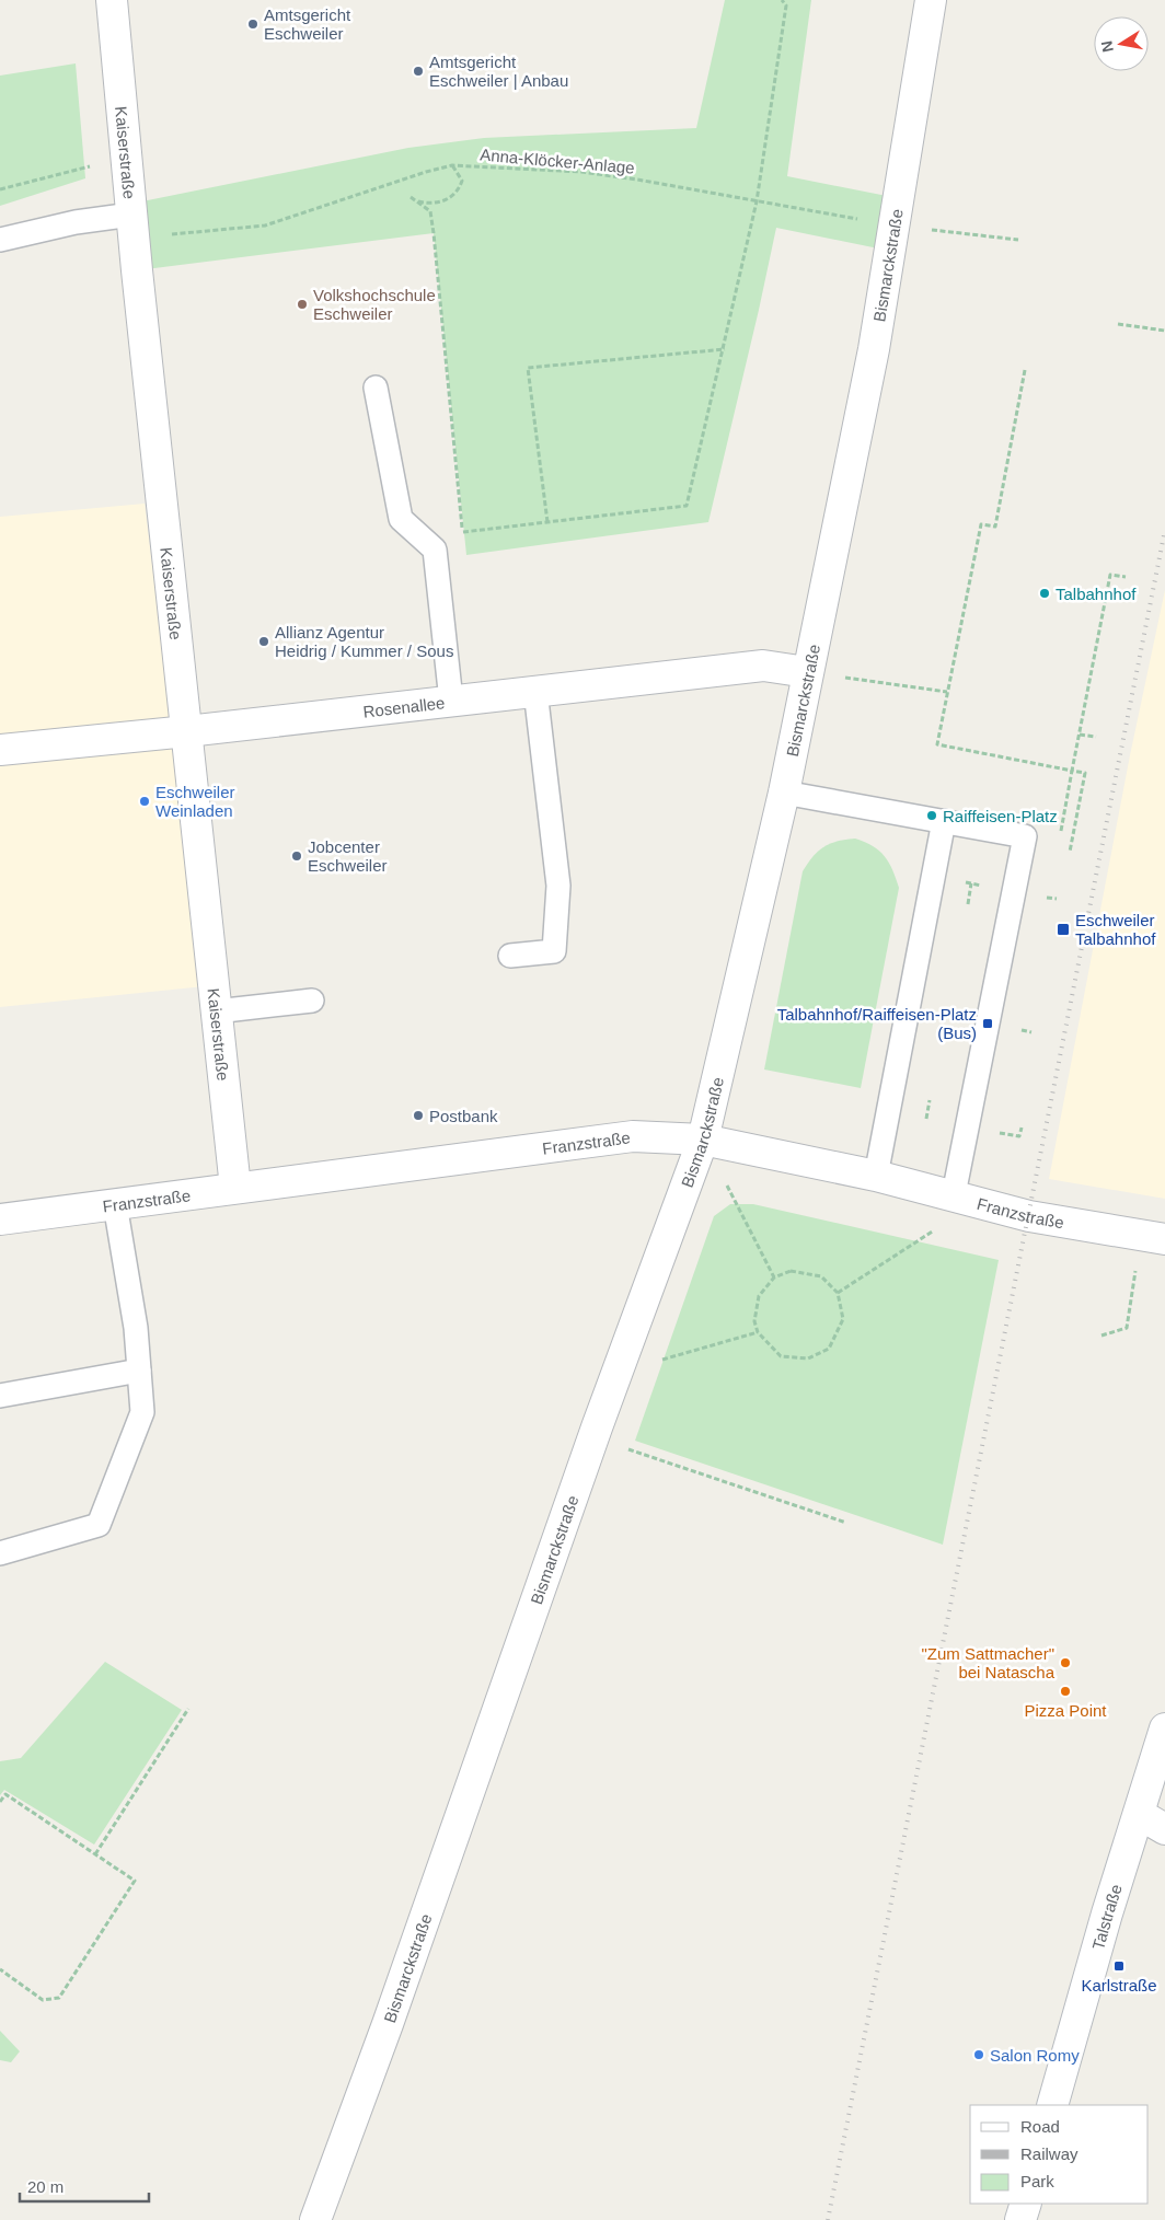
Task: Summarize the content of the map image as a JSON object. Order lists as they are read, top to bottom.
{
  "streets": {
    "street": [
      "Kaiserstraße",
      "Bismarckstraße",
      "Rosenallee",
      "Franzstraße",
      "Talstraße"
    ],
    "path": ["Anna-Klöcker-Anlage"]
  },
  "crossings": [
    ["Kaiserstraße", "Anna-Klöcker-Anlage"],
    ["Kaiserstraße", "Rosenallee"],
    ["Kaiserstraße", "Franzstraße"],
    ["Anna-Klöcker-Anlage", "Bismarckstraße"],
    ["Bismarckstraße", "Rosenallee"],
    ["Bismarckstraße", "Franzstraße"]
  ],
  "places": {
    "other": [
      "Amtsgericht Eschweiler",
      "Amtsgericht Eschweiler | Anbau",
      "Volkshochschule Eschweiler",
      "Talbahnhof",
      "Allianz Agentur Heidrig / Kummer / Sous",
      "Eschweiler Weinladen",
      "Raiffeisen-Platz",
      "Jobcenter Eschweiler",
      "Postbank",
      "\"Zum Sattmacher\" bei Natascha",
      "Pizza Point",
      "Salon Romy"
    ],
    "transit": ["Eschweiler Talbahnhof", "Talbahnhof/Raiffeisen-Platz (Bus)", "Karlstraße"]
  },
  "legend": ["Road", "Railway", "Park"],
  "scale_bar": "20 m",
  "north": "left"
}
